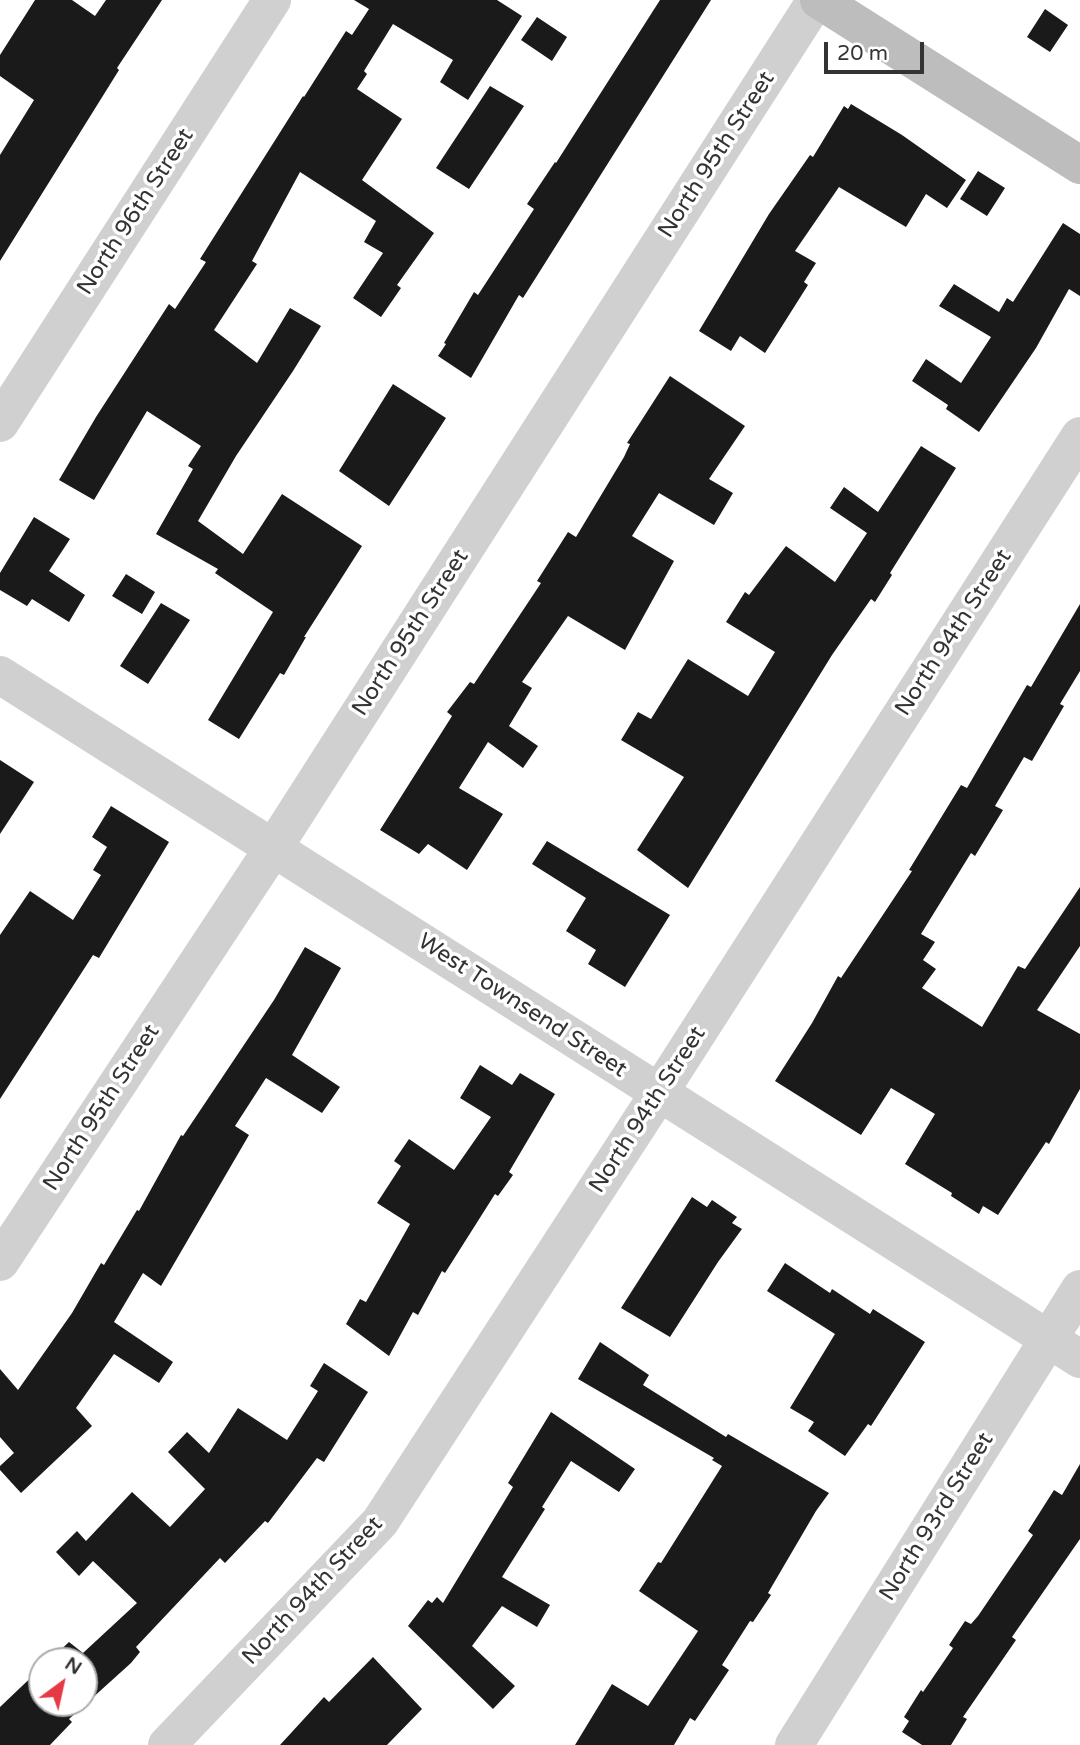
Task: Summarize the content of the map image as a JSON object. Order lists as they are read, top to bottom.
{
  "streets": {
    "street": [
      "North 95th Street",
      "North 96th Street",
      "North 94th Street",
      "West Townsend Street",
      "North 93rd Street"
    ]
  },
  "crossings": [
    ["North 95th Street", "West Townsend Street"],
    ["North 94th Street", "West Townsend Street"],
    ["West Townsend Street", "North 93rd Street"]
  ],
  "scale_bar": "20 m",
  "north": "top right"
}
